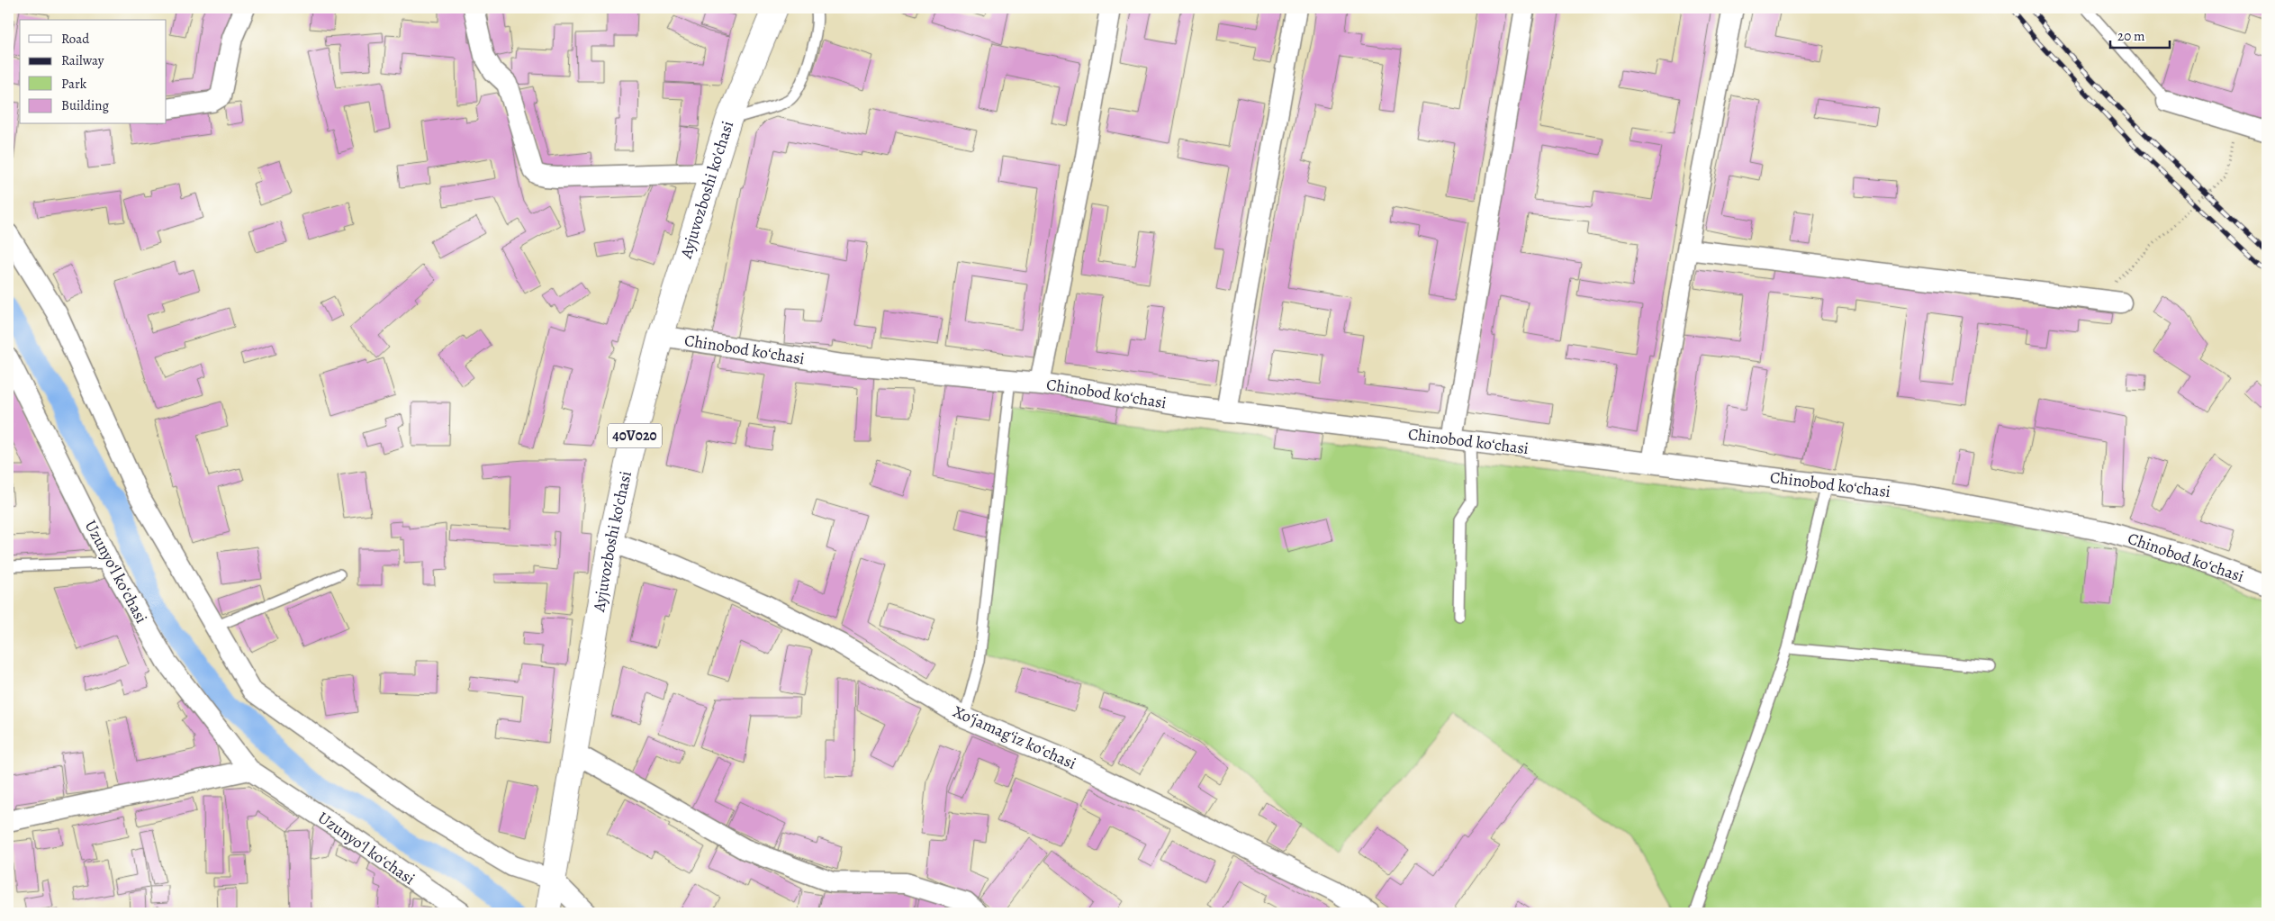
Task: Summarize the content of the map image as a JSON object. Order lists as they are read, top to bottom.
{
  "streets": {
    "main road": ["Ayjuvozboshi ko'chasi", "40V020"],
    "street": ["Chinobod koʻchasi", "Uzunyoʻl koʻchasi", "Xoʻjamagʻiz koʻchasi"]
  },
  "crossings": [
    ["Ayjuvozboshi ko'chasi", "Chinobod koʻchasi"],
    ["Ayjuvozboshi ko'chasi", "40V020"],
    ["Ayjuvozboshi ko'chasi", "Xoʻjamagʻiz koʻchasi"]
  ],
  "legend": [
    "Road",
    "Railway",
    "Park",
    "Building"
  ],
  "scale_bar": "20 m"
}
